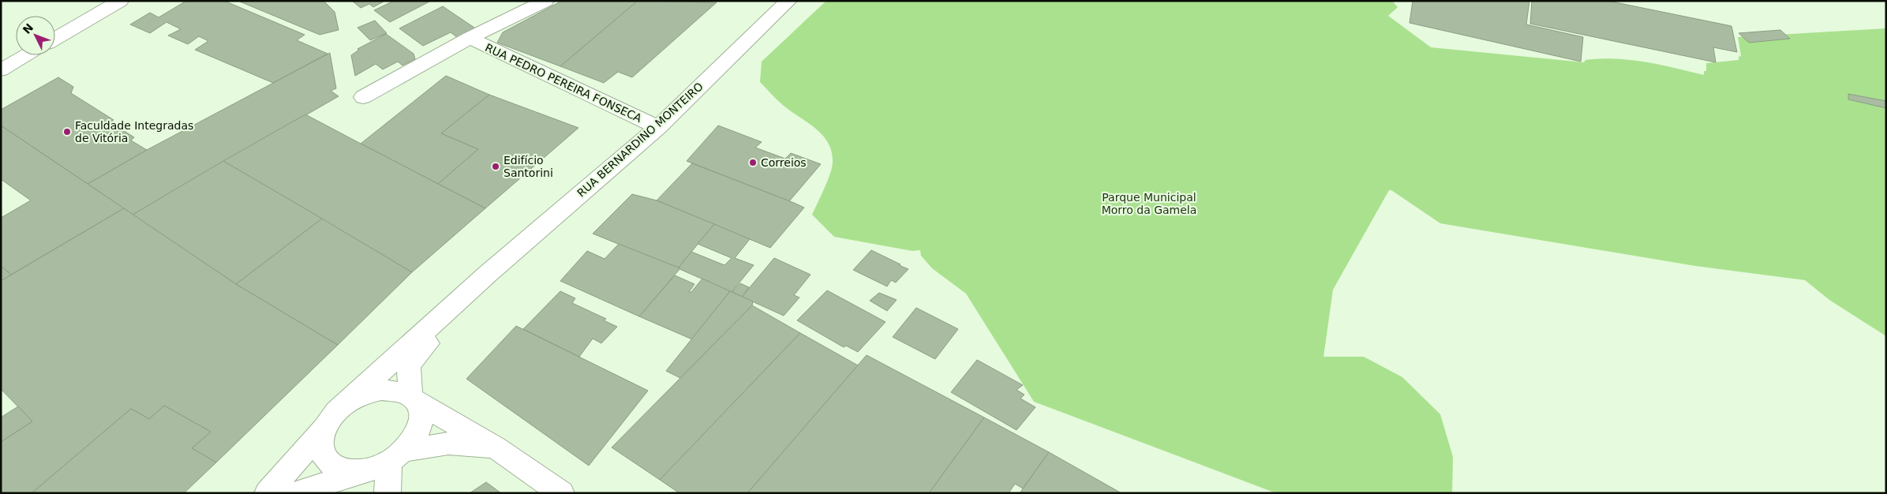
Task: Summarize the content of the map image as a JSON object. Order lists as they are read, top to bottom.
{
  "streets": {
    "street": ["RUA PEDRO PEREIRA FONSECA", "RUA BERNARDINO MONTEIRO"]
  },
  "crossings": [
    ["RUA PEDRO PEREIRA FONSECA", "RUA BERNARDINO MONTEIRO"]
  ],
  "parks": ["Parque Municipal Morro da Gamela"],
  "places": ["Faculdade Integradas de Vitória", "Correios", "Edifício Santorini"],
  "north": "top left"
}
